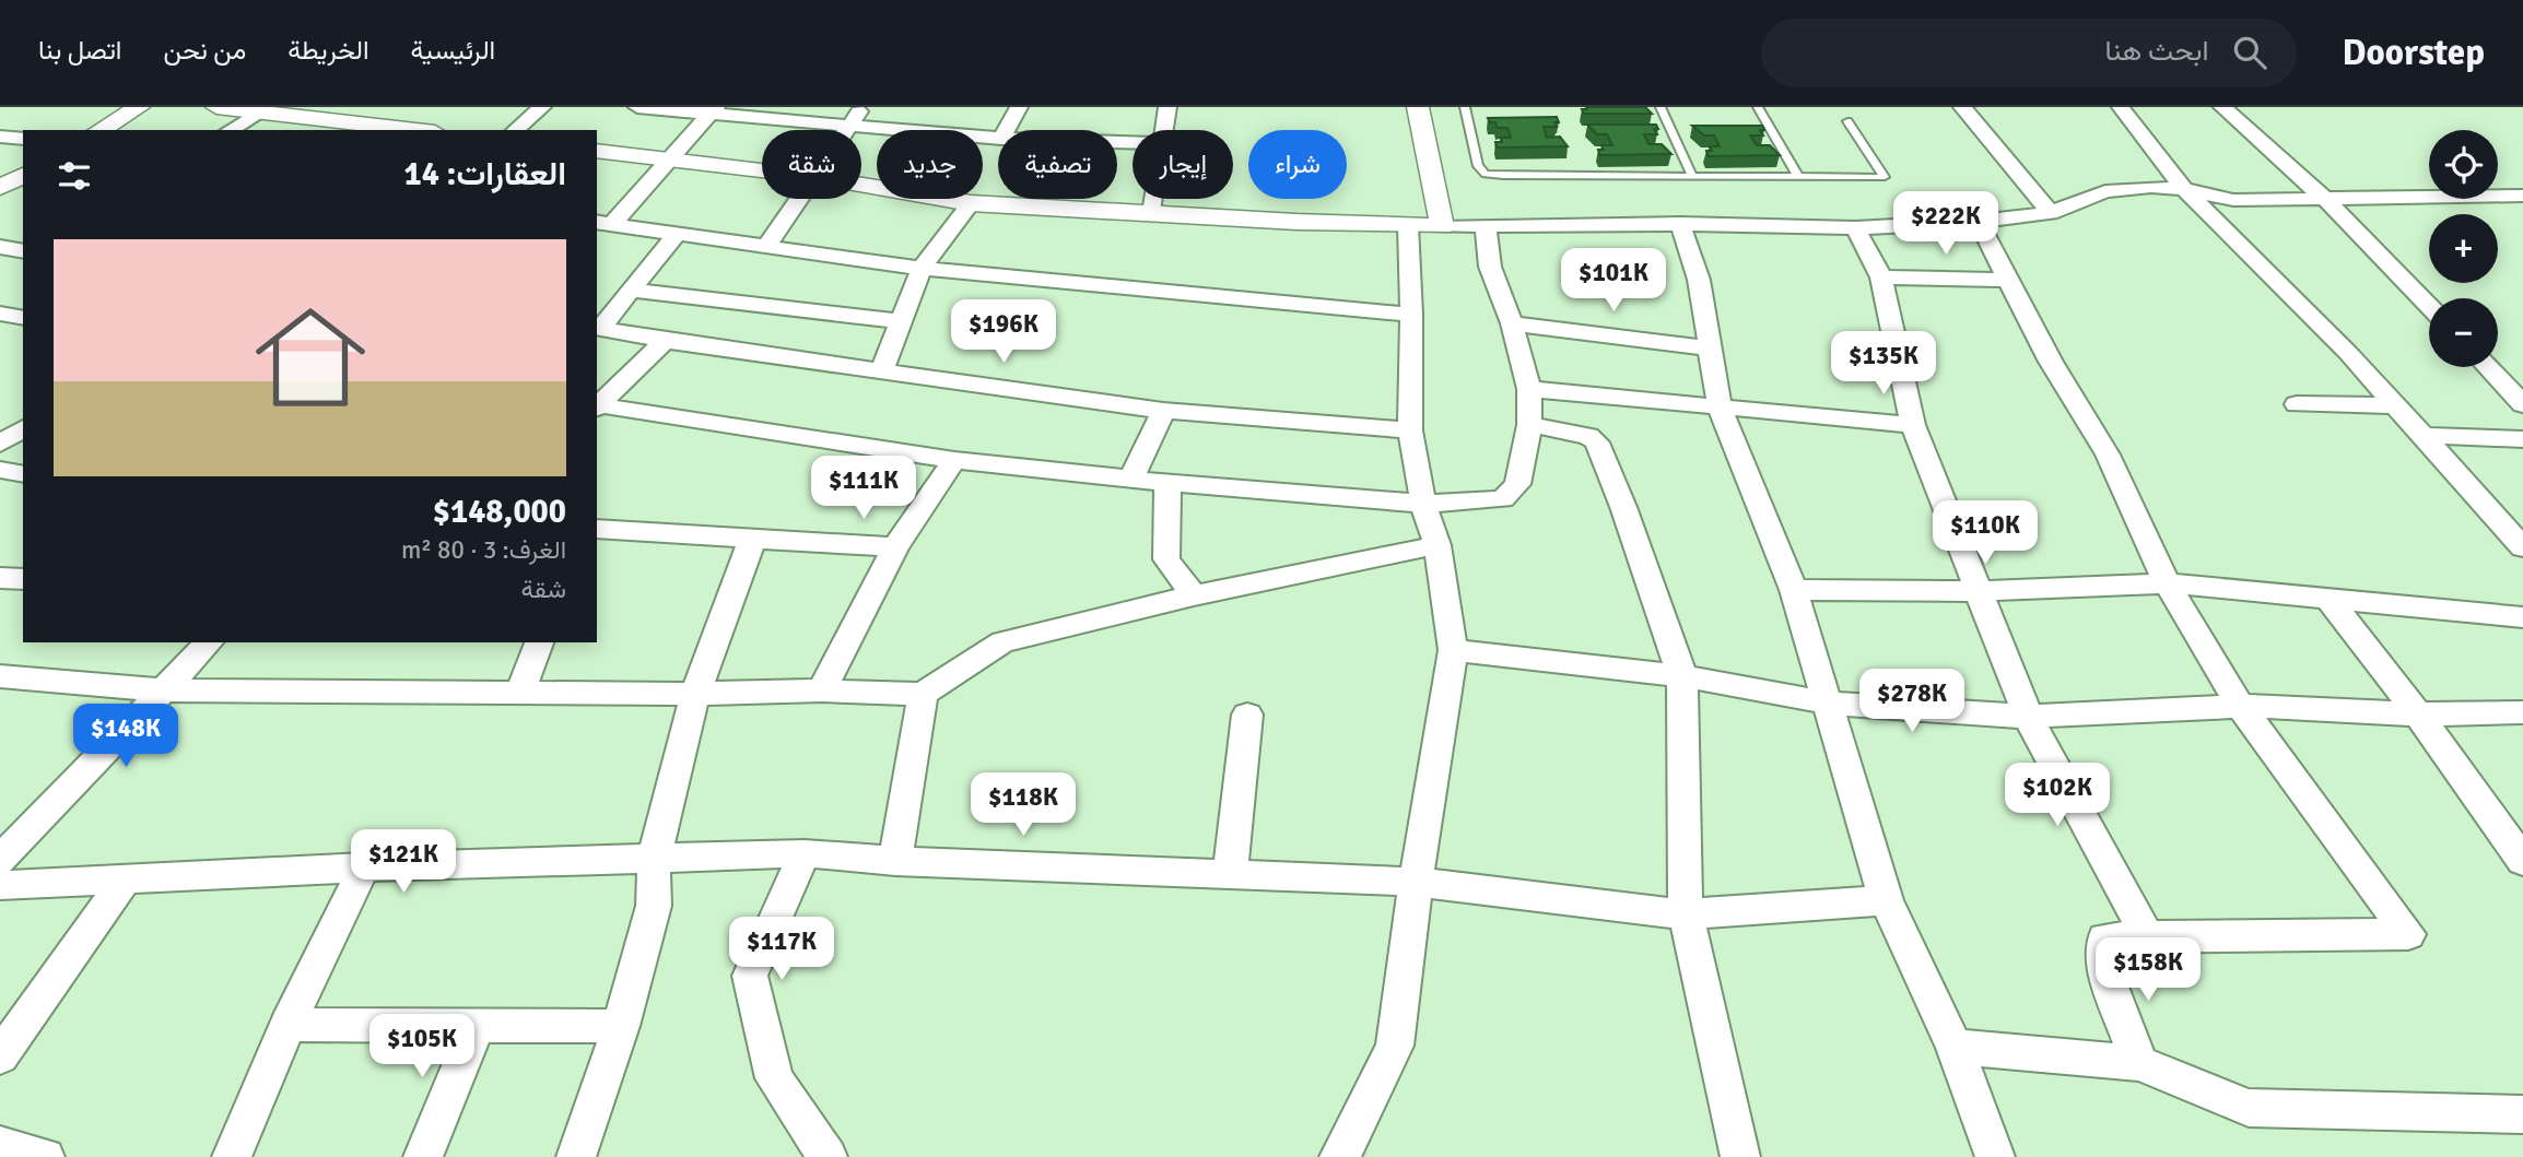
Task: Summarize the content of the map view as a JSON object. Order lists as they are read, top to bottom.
{
  "page": {
    "header": "Doorstep",
    "search": "ابحث هنا",
    "nav": [
      "الرئيسية",
      "الخريطة",
      "من نحن",
      "اتصل بنا"
    ],
    "map_buttons": ["+", "−"],
    "chip": [
      "شراء",
      "إيجار",
      "تصفية",
      "جديد",
      "شقة"
    ],
    "heading": "العقارات: 14",
    "price": [
      "$222K",
      "$101K",
      "$196K",
      "$135K",
      "$111K",
      "$110K",
      "$278K",
      "$148K",
      "$102K",
      "$118K",
      "$121K",
      "$117K",
      "$158K",
      "$105K"
    ],
    "list": [
      {
        "name": "$148,000",
        "note": "الغرف: 3 · 80 m² · شقة"
      }
    ]
  }
}
